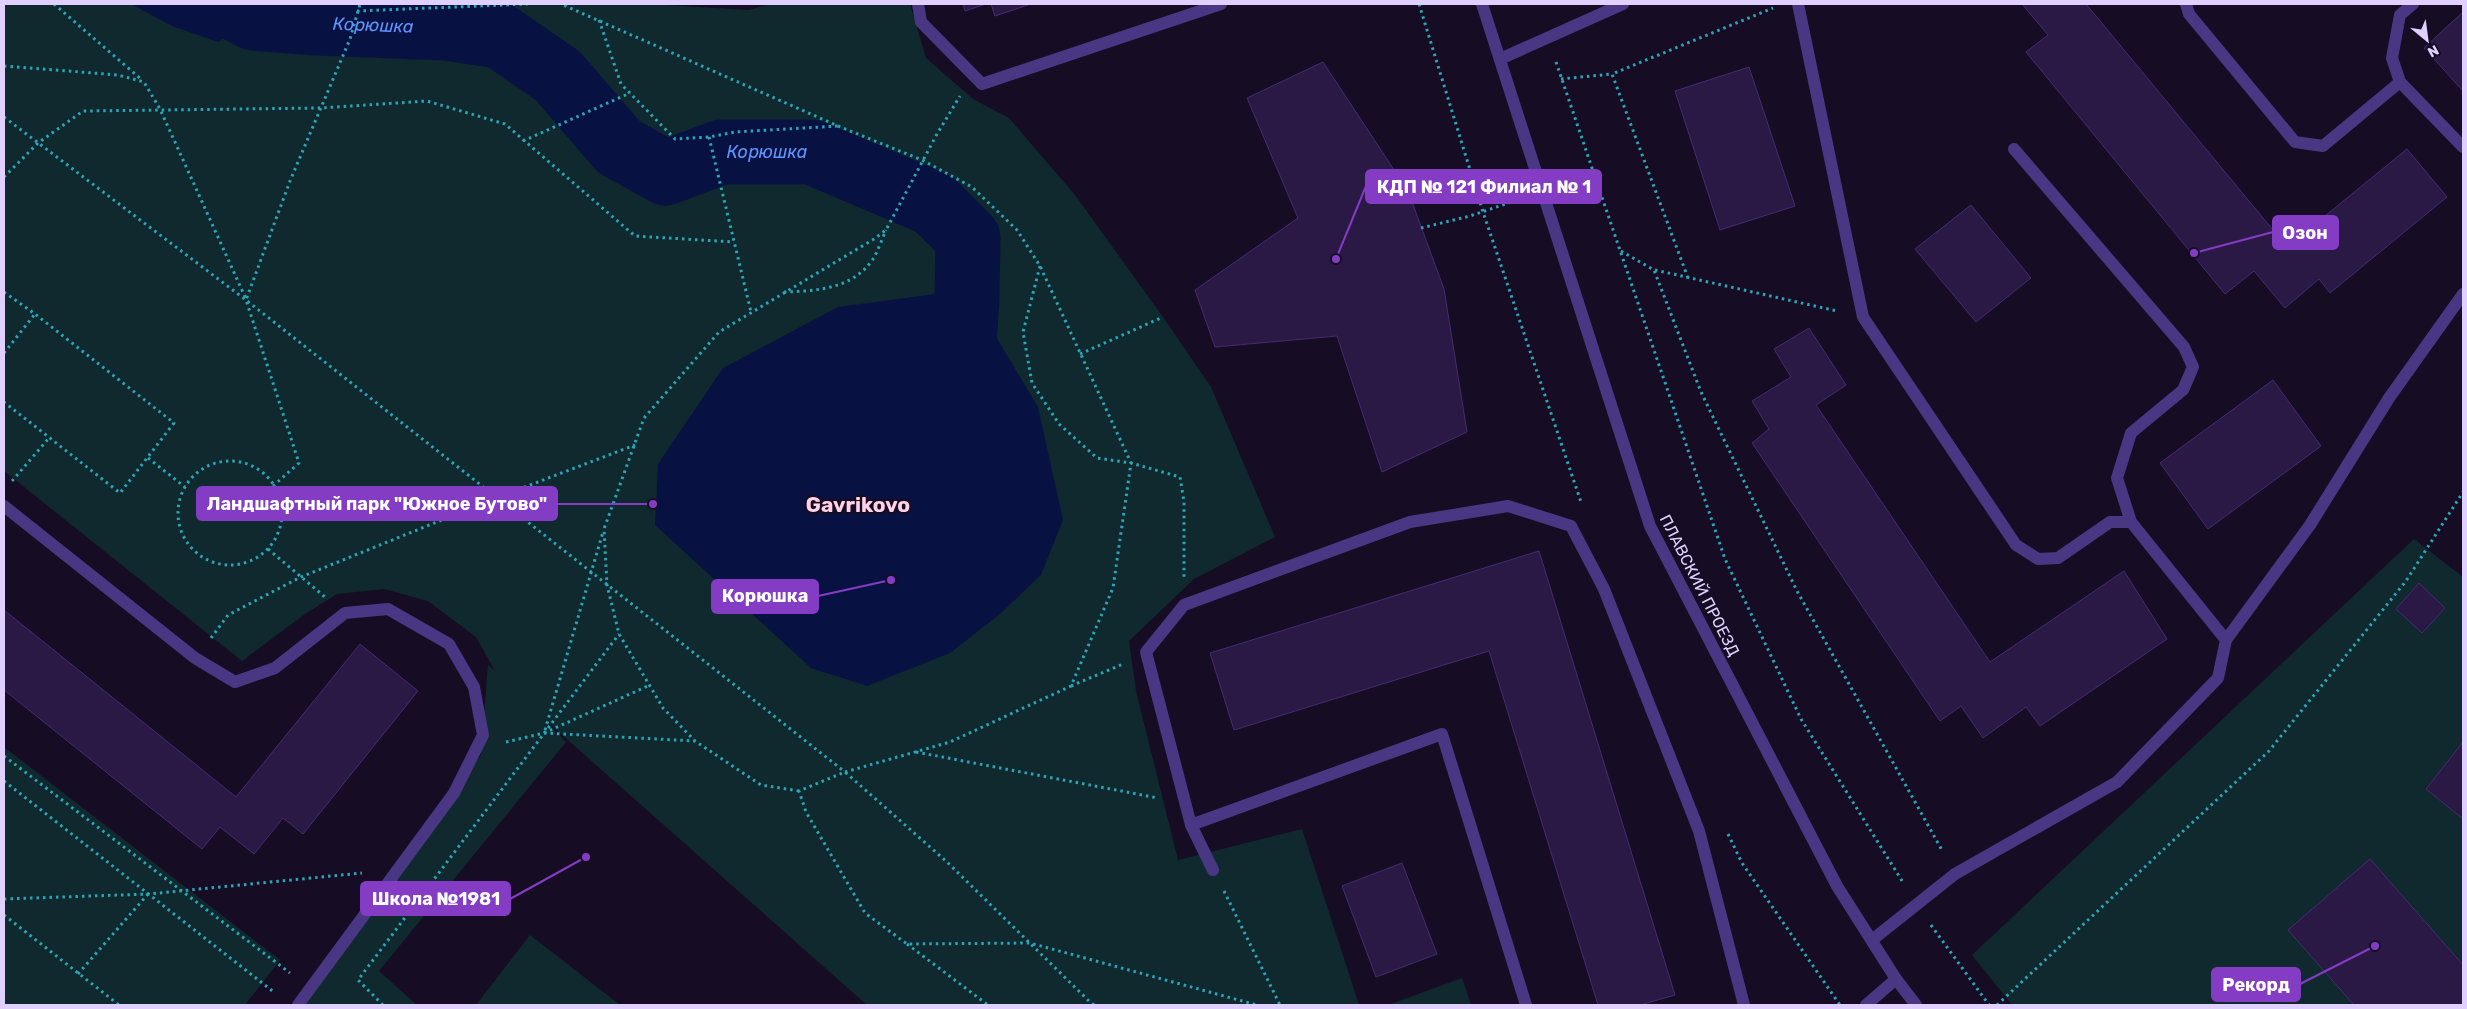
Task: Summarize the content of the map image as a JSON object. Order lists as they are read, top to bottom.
{
  "streets": {
    "street": ["ПЛАВСКИЙ ПРОЕЗД"]
  },
  "districts": ["Gavrikovo"],
  "water": ["Корюшка"],
  "places": [
    "Озон",
    "КДП № 121 Филиал № 1",
    "Ландшафтный парк \"Южное Бутово\"",
    "Корюшка",
    "Школа №1981",
    "Рекорд"
  ],
  "north": "bottom right"
}
